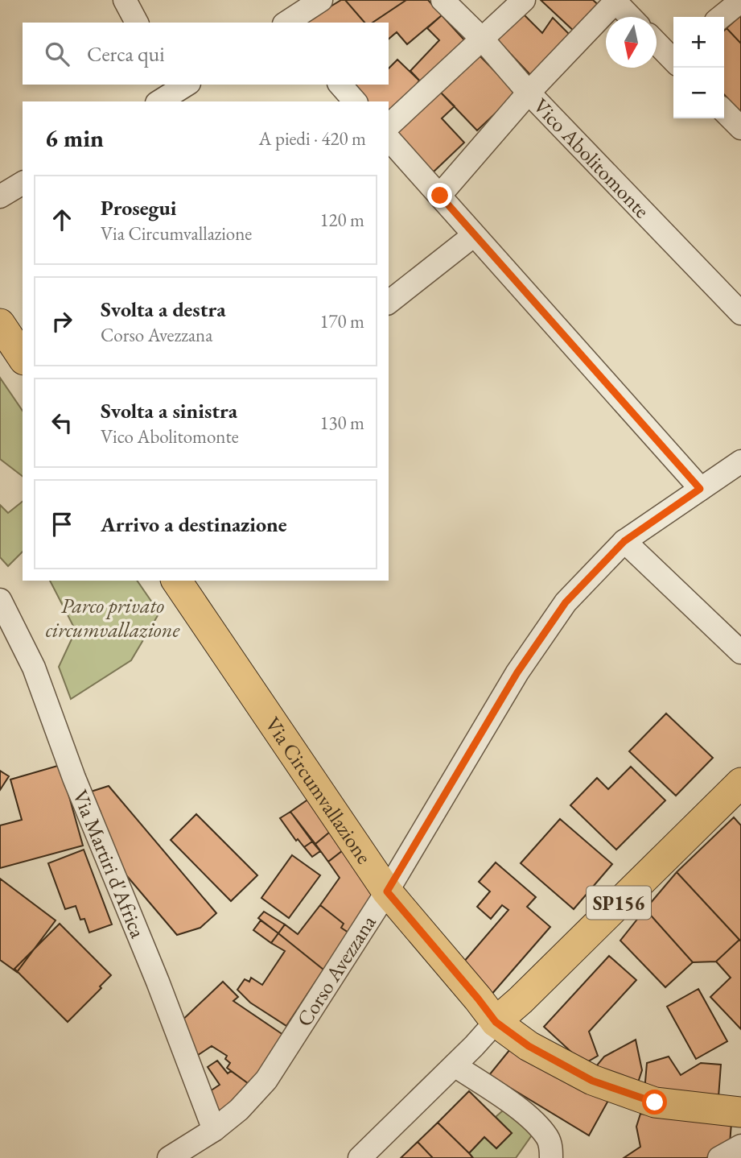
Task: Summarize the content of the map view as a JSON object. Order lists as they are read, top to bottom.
{
  "streets": {
    "main road": ["Via Circumvallazione", "SP156"],
    "street": ["Vico Abolitomonte", "Via Martiri d'Africa", "Corso Avezzana"]
  },
  "crossings": [
    ["Via Circumvallazione", "SP156"],
    ["Via Circumvallazione", "Corso Avezzana"],
    ["Via Martiri d'Africa", "Corso Avezzana"]
  ],
  "parks": ["Parco privato circumvallazione"],
  "north": "bottom",
  "page": {
    "map_buttons": ["+", "−"],
    "search": "Cerca qui",
    "heading": ["6 min", "A piedi · 420 m"],
    "list": [
      ["Prosegui", "Via Circumvallazione", "120 m"],
      ["Svolta a destra", "Corso Avezzana", "170 m"],
      ["Svolta a sinistra", "Vico Abolitomonte", "130 m"],
      "Arrivo a destinazione"
    ]
  }
}
